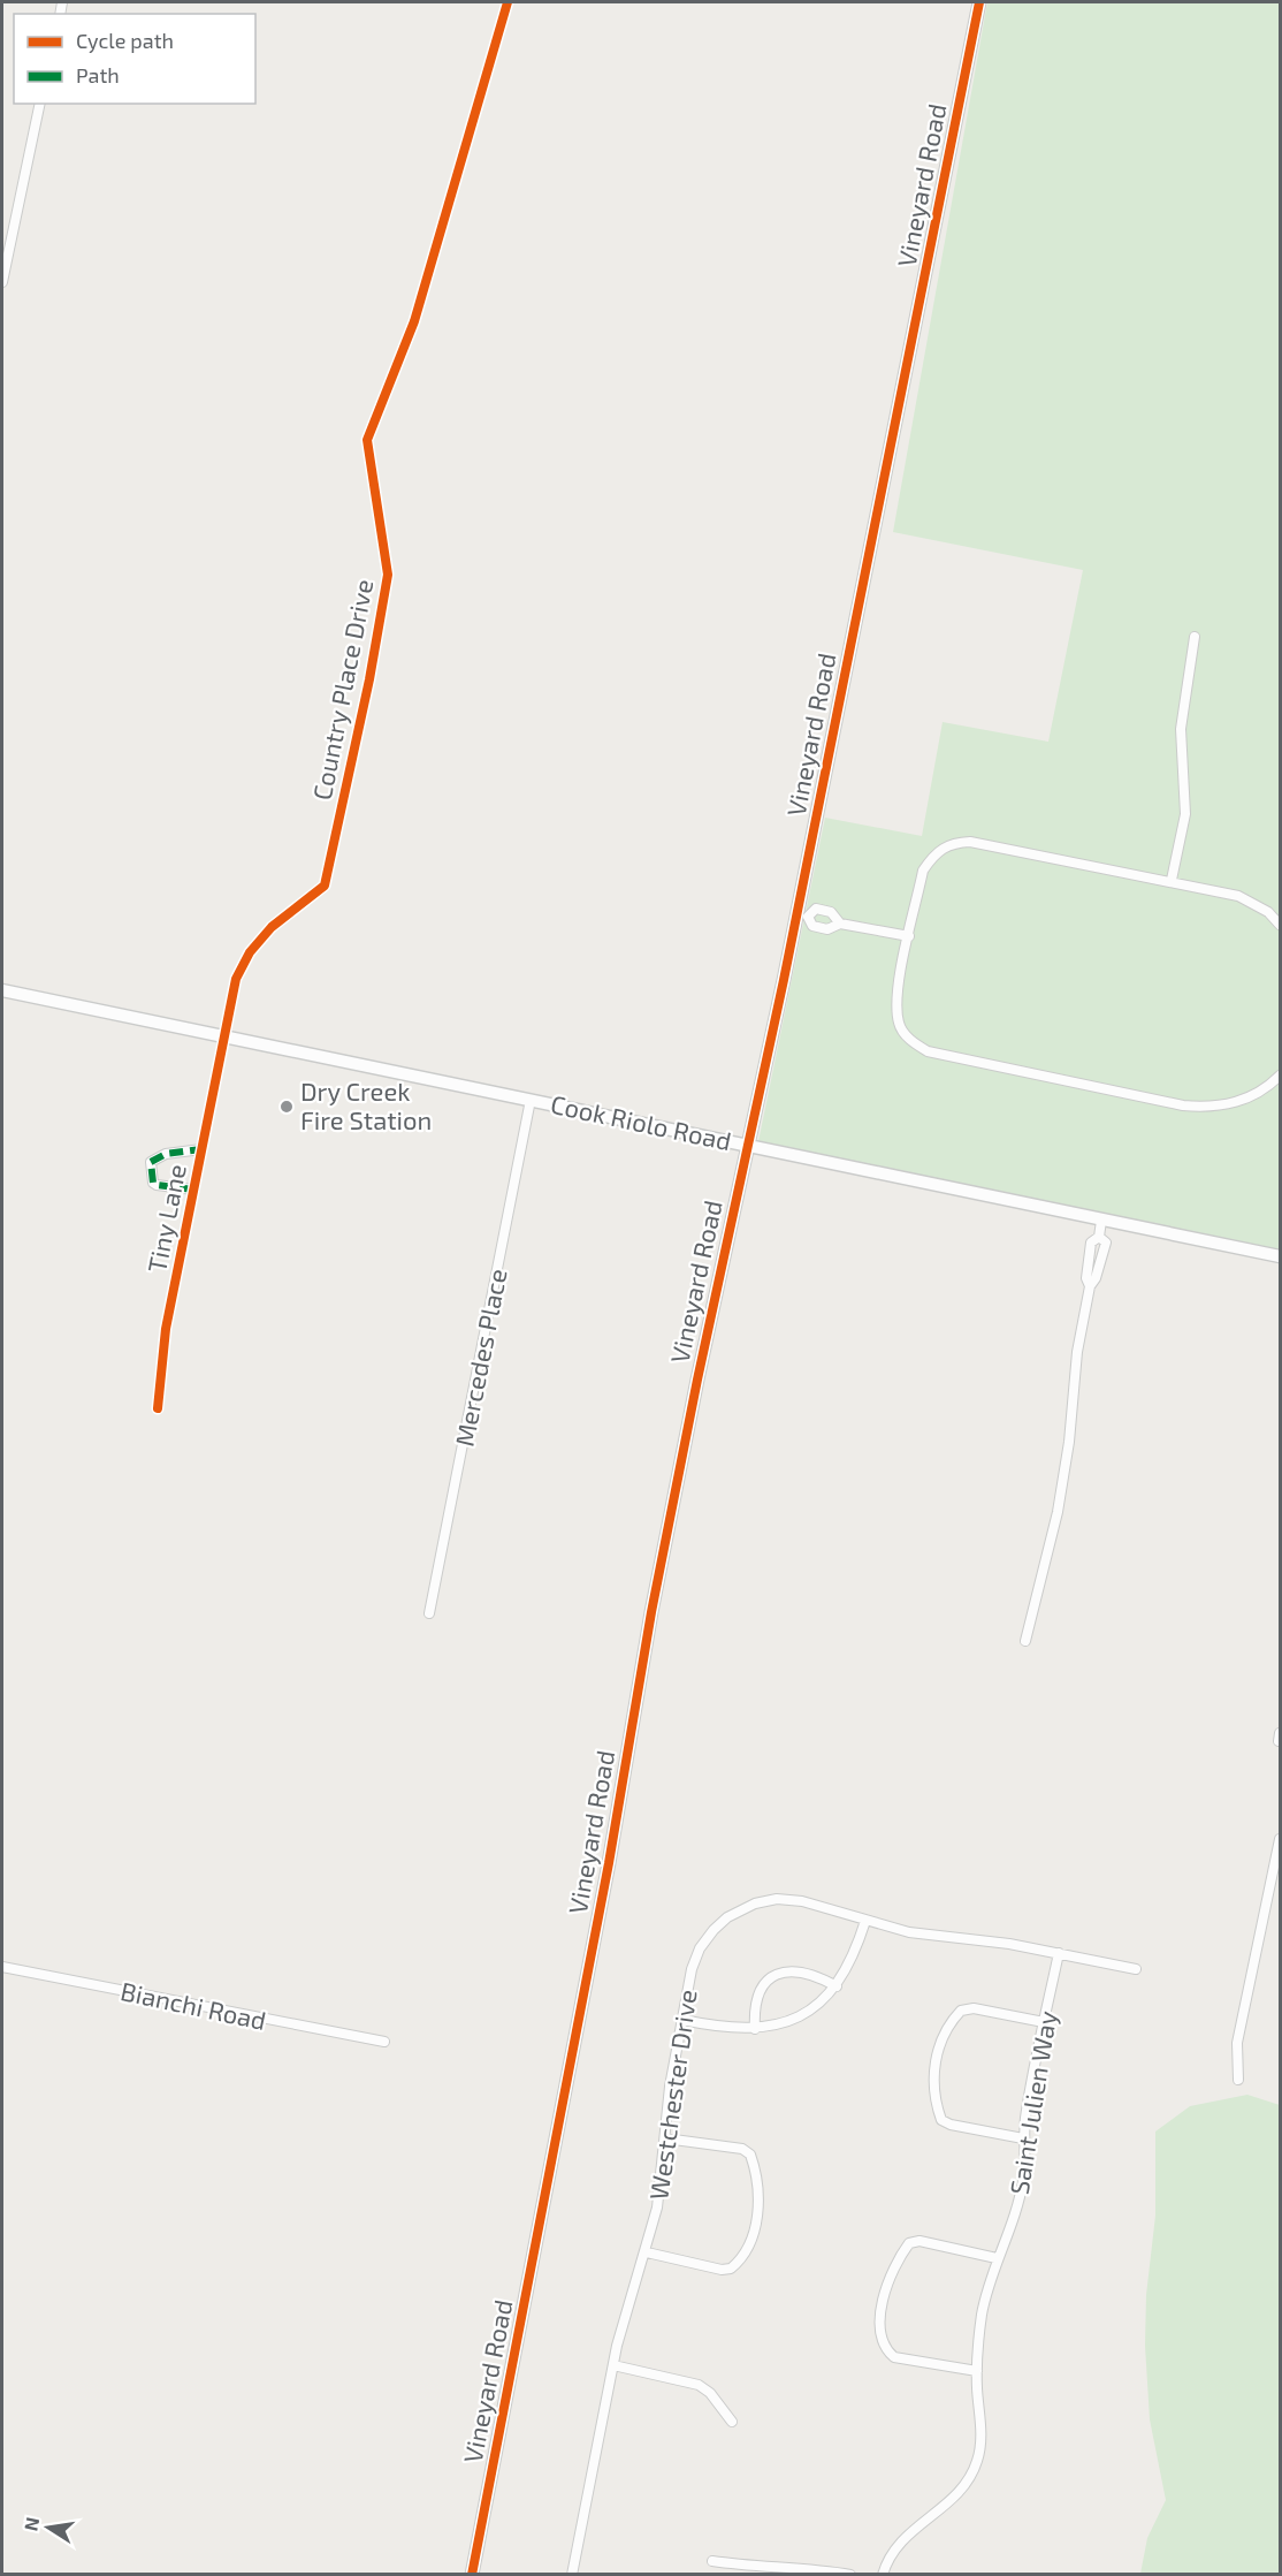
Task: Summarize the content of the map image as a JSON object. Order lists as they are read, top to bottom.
{
  "streets": {
    "street": [
      "Vineyard Road",
      "Country Place Drive",
      "Cook Riolo Road",
      "Tiny Lane",
      "Mercedes Place",
      "Bianchi Road",
      "Westchester Drive",
      "Saint Julien Way"
    ]
  },
  "crossings": [
    ["Vineyard Road", "Cook Riolo Road"],
    ["Country Place Drive", "Cook Riolo Road"],
    ["Country Place Drive", "Tiny Lane"],
    ["Cook Riolo Road", "Tiny Lane"],
    ["Cook Riolo Road", "Mercedes Place"],
    ["Westchester Drive", "Saint Julien Way"]
  ],
  "places": ["Dry Creek Fire Station"],
  "legend": ["Cycle path", "Path"],
  "north": "left"
}
